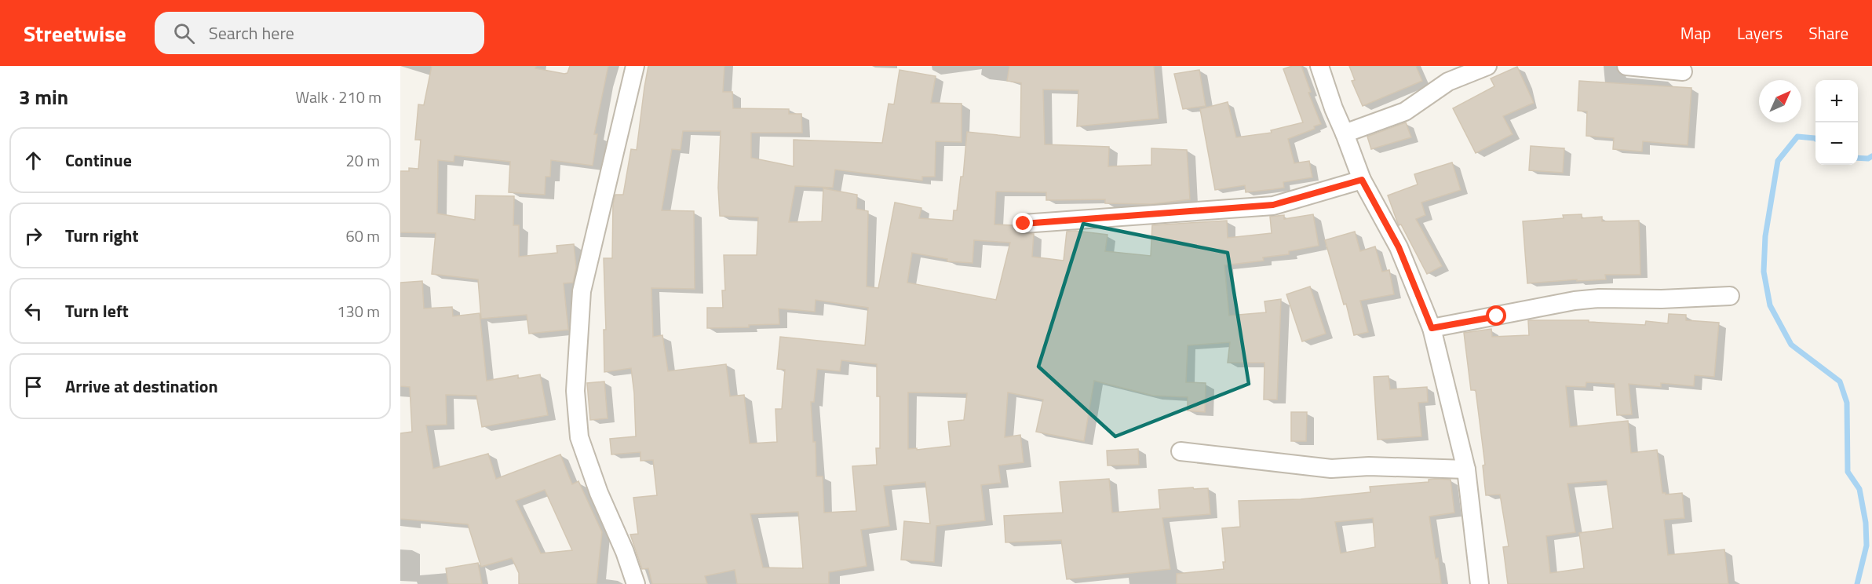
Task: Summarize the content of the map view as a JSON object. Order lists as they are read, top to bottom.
{
  "north": "top right",
  "page": {
    "header": "Streetwise",
    "search": "Search here",
    "nav": ["Map", "Layers", "Share"],
    "heading": ["3 min", "Walk · 210 m"],
    "map_buttons": ["+", "−"],
    "list": [
      ["Continue", "20 m"],
      ["Turn right", "60 m"],
      ["Turn left", "130 m"],
      "Arrive at destination"
    ]
  }
}
